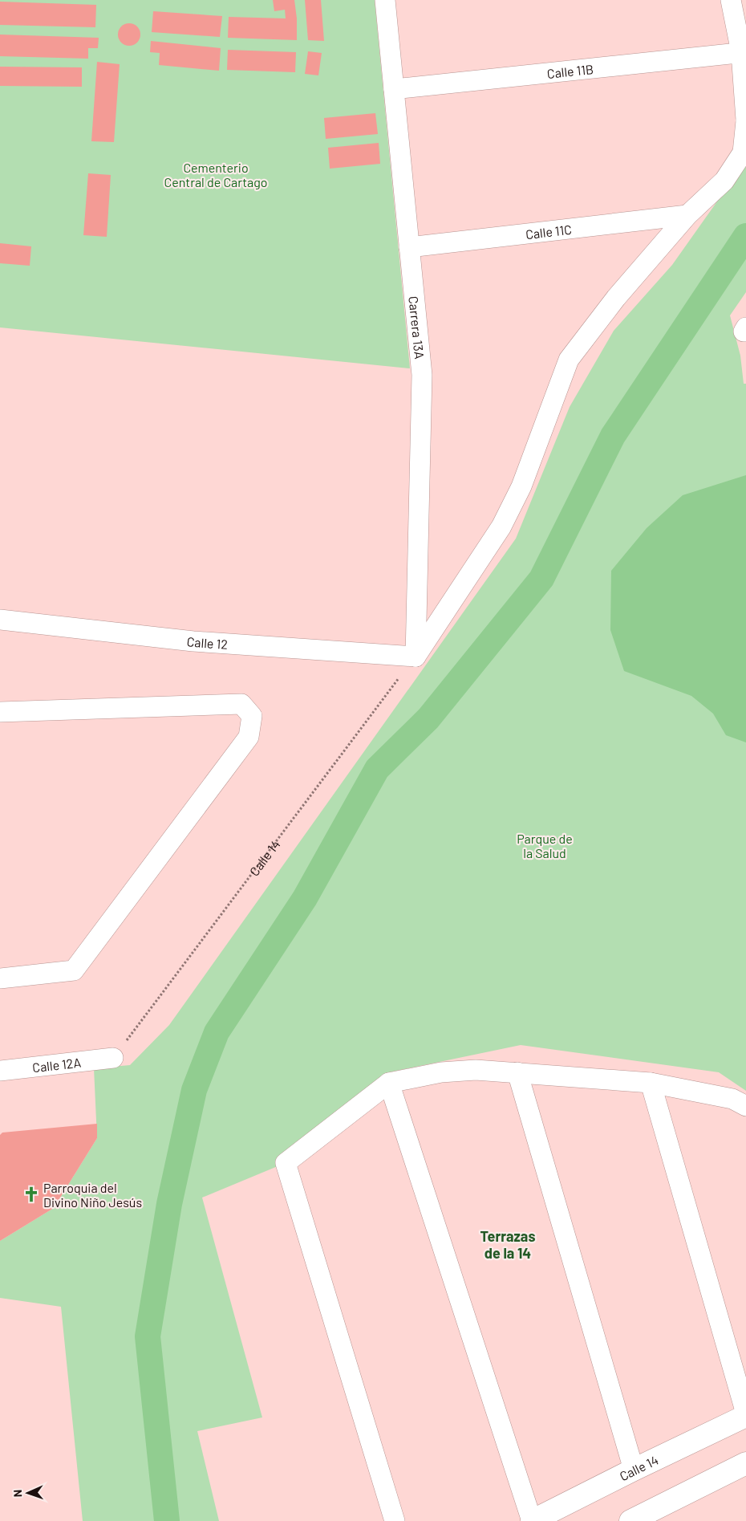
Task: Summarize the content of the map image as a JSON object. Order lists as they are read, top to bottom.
{
  "streets": {
    "main road": ["Calle 14"],
    "street": [
      "Calle 11B",
      "Calle 11C",
      "Carrera 13A",
      "Calle 12",
      "Calle 12A"
    ]
  },
  "crossings": [
    ["Calle 11B", "Carrera 13A"],
    ["Calle 11C", "Carrera 13A"],
    ["Carrera 13A", "Calle 12"],
    ["Carrera 13A", "Calle 14"],
    ["Calle 12", "Calle 14"],
    ["Calle 14", "Calle 12A"]
  ],
  "districts": ["Terrazas de la 14"],
  "parks": ["Cementerio Central de Cartago", "Parque de la Salud"],
  "places": {
    "church": ["Parroquia del Divino Niño Jesús"]
  },
  "north": "left"
}
